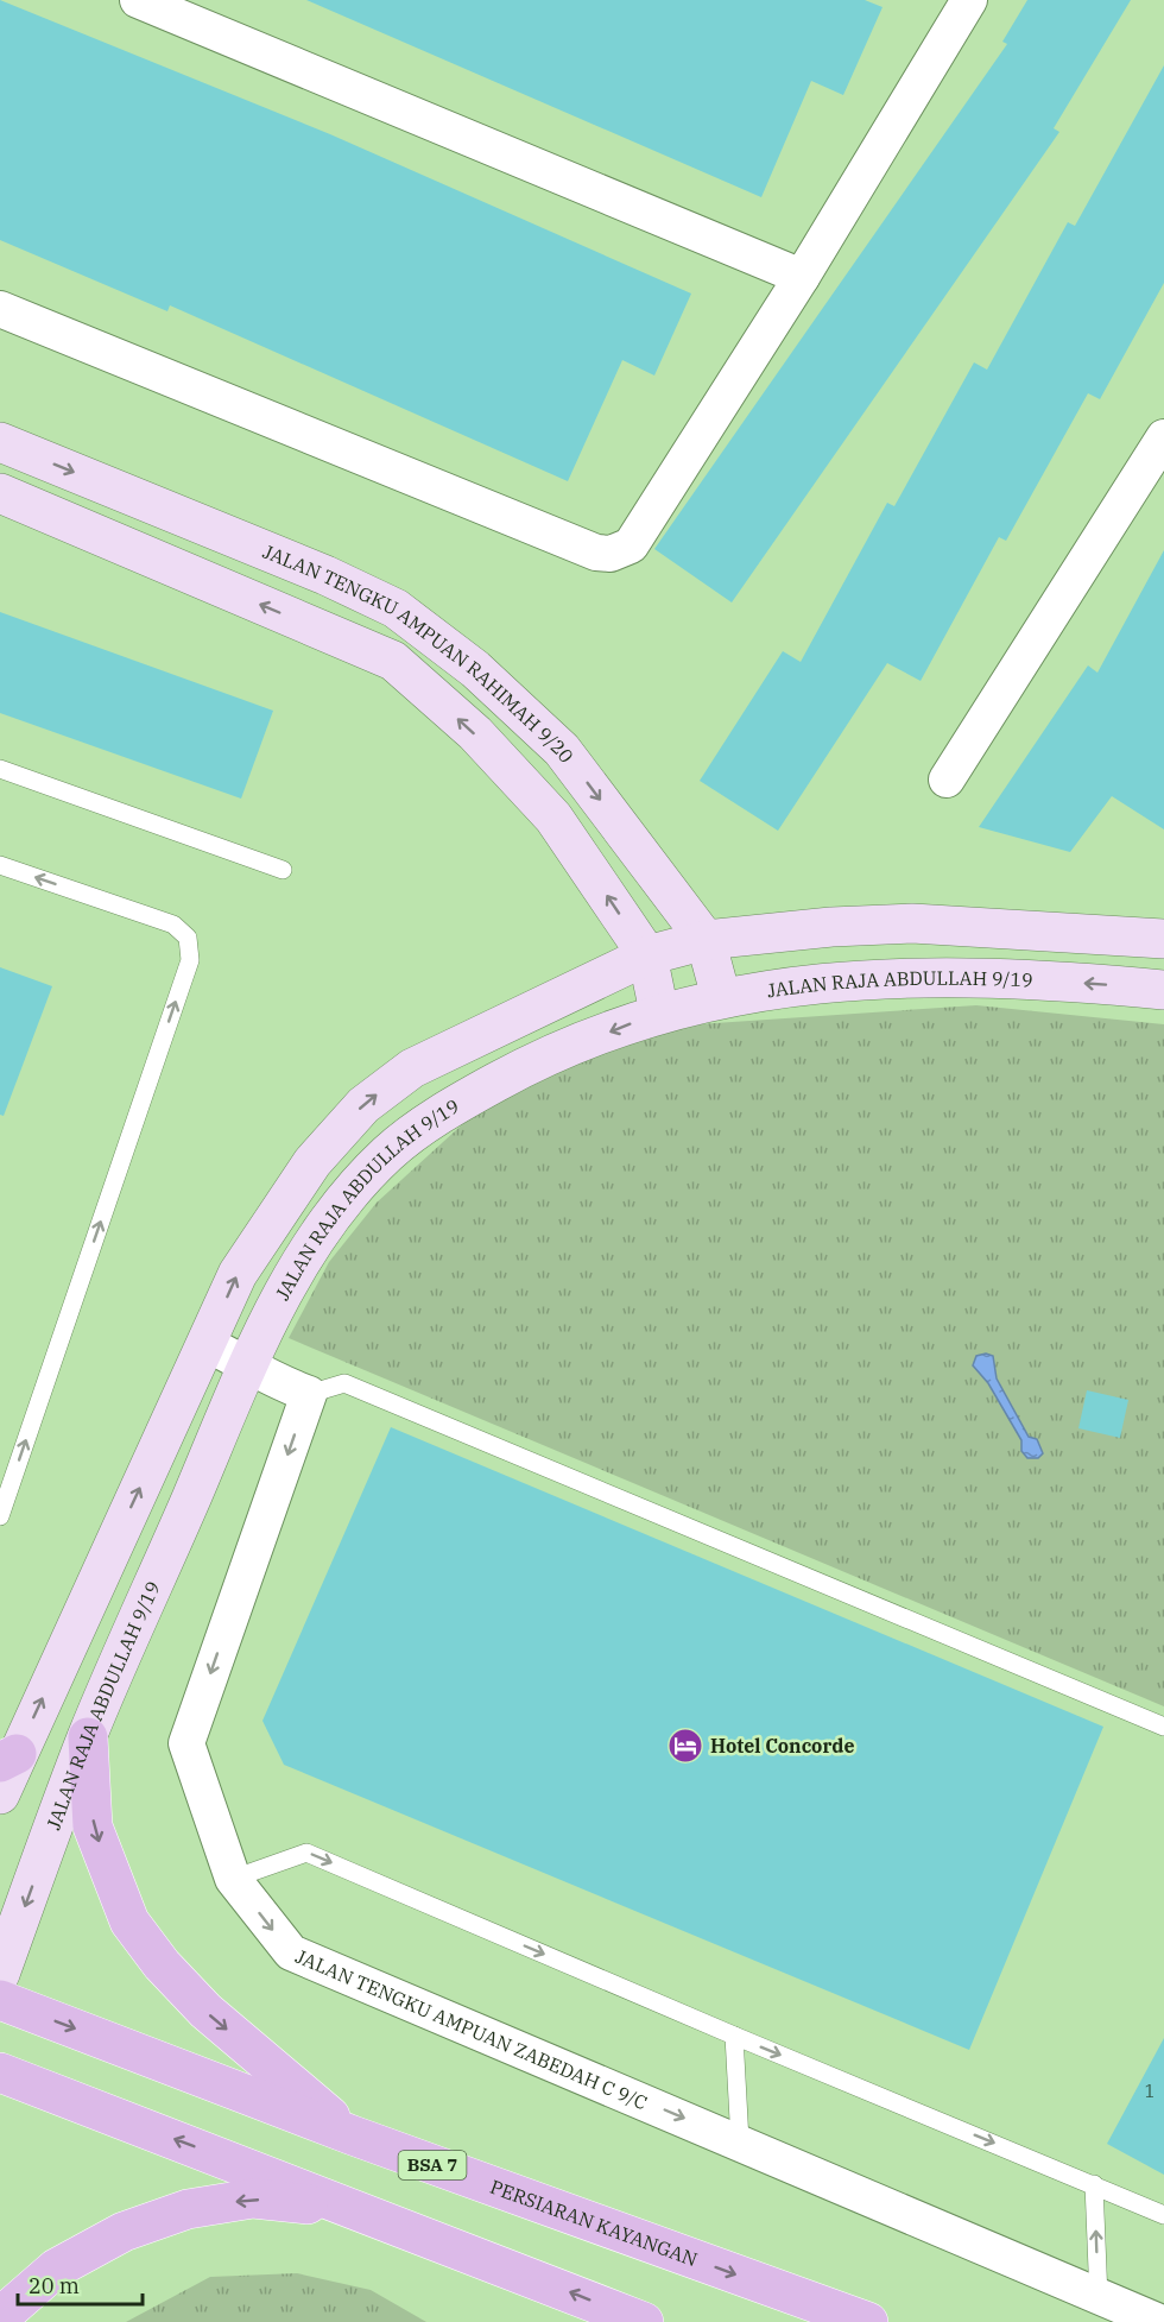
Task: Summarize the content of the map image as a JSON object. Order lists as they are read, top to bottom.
{
  "streets": {
    "main road": ["BSA 7", "PERSIARAN KAYANGAN"],
    "street": ["JALAN TENGKU AMPUAN RAHIMAH 9/20", "JALAN RAJA ABDULLAH 9/19", "JALAN TENGKU AMPUAN ZABEDAH C 9/C"]
  },
  "crossings": [
    ["JALAN TENGKU AMPUAN RAHIMAH 9/20", "JALAN RAJA ABDULLAH 9/19"]
  ],
  "places": {
    "hotel": ["Hotel Concorde"]
  },
  "house_numbers": ["1"],
  "scale_bar": "20 m"
}
